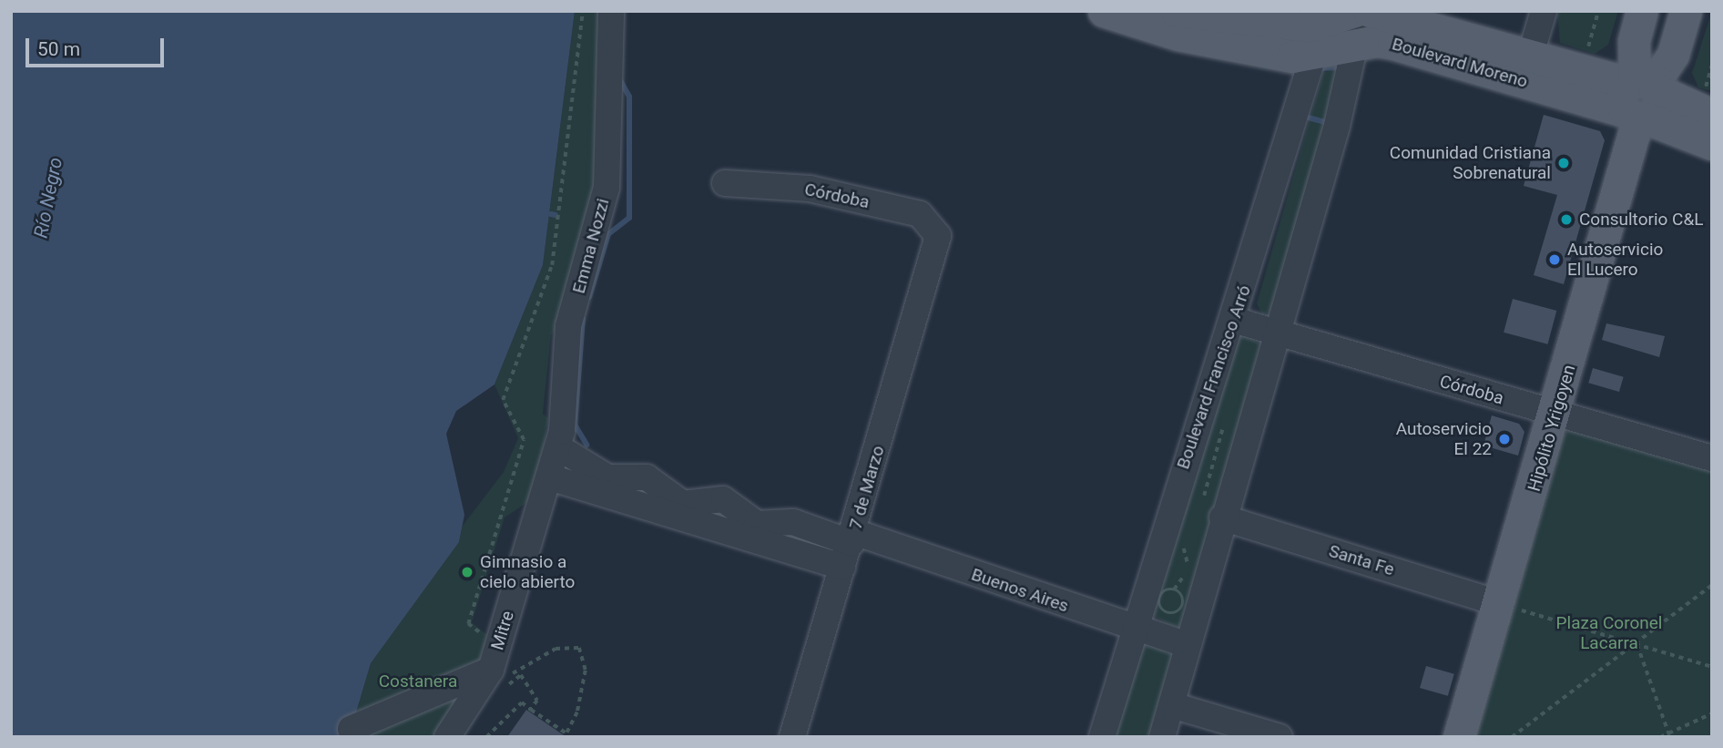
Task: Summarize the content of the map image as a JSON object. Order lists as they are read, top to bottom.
{
  "streets": {
    "main road": ["Boulevard Moreno", "Hipólito Yrigoyen"],
    "street": [
      "Córdoba",
      "Emma Nozzi",
      "Boulevard Francisco Arró",
      "7 de Marzo",
      "Santa Fe",
      "Buenos Aires",
      "Mitre"
    ]
  },
  "crossings": [
    ["Boulevard Moreno", "Boulevard Francisco Arró"],
    ["Boulevard Moreno", "Hipólito Yrigoyen"],
    ["Córdoba", "Boulevard Francisco Arró"],
    ["Córdoba", "Hipólito Yrigoyen"],
    ["Córdoba", "7 de Marzo"],
    ["Emma Nozzi", "Buenos Aires"],
    ["Emma Nozzi", "Mitre"],
    ["Boulevard Francisco Arró", "Buenos Aires"],
    ["Hipólito Yrigoyen", "Santa Fe"],
    ["7 de Marzo", "Buenos Aires"],
    ["Buenos Aires", "Mitre"]
  ],
  "water": ["Río Negro"],
  "parks": ["Plaza Coronel Lacarra", "Costanera"],
  "places": [
    "Comunidad Cristiana Sobrenatural",
    "Consultorio C&L",
    "Autoservicio El Lucero",
    "Autoservicio El 22",
    "Gimnasio a cielo abierto"
  ],
  "scale_bar": "50 m"
}
